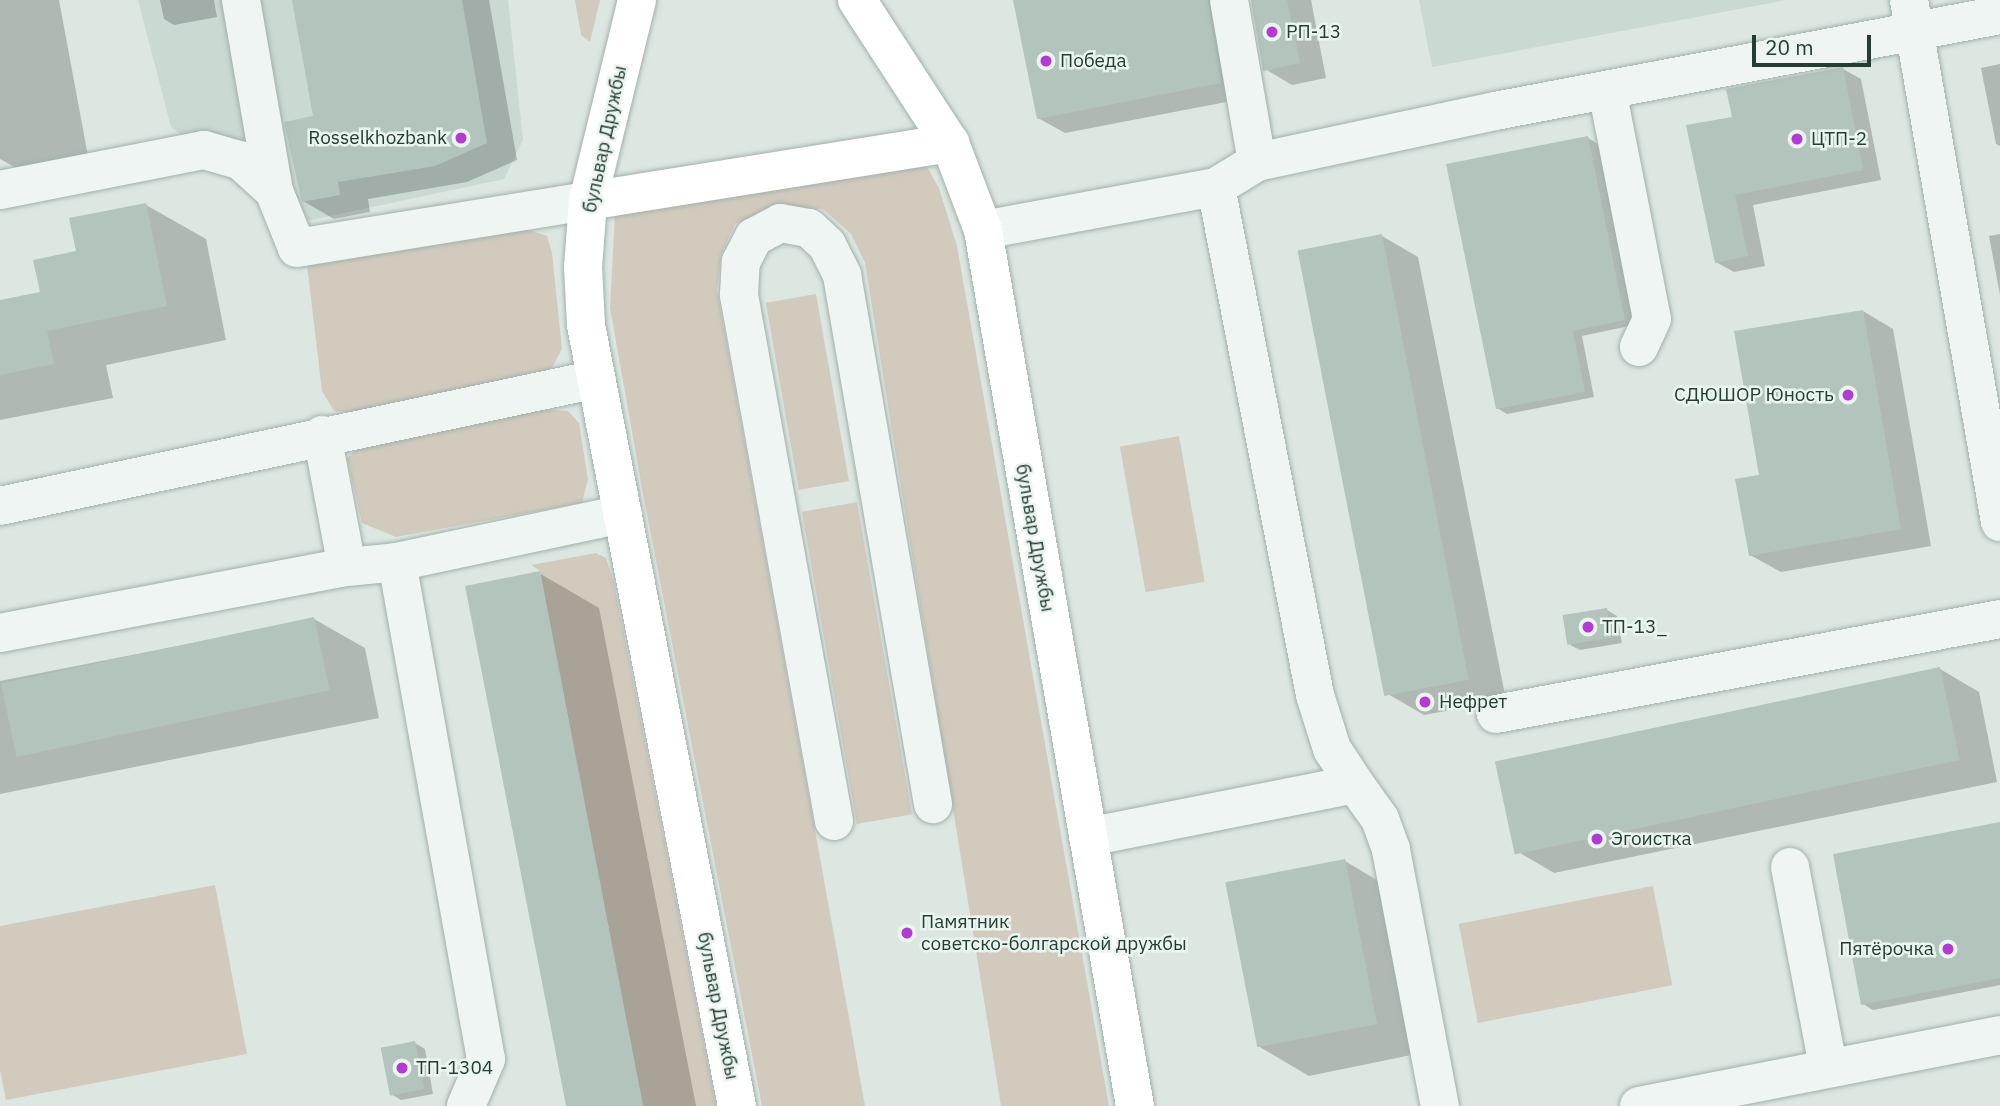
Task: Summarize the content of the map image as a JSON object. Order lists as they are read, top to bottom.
{
  "streets": {
    "main road": ["бульвар Дружбы"]
  },
  "places": [
    "РП-13",
    "Победа",
    "Rosselkhozbank",
    "ЦТП-2",
    "СДЮШОР Юность",
    "ТП-13_",
    "Нефрет",
    "Эгоистка",
    "Памятник советско-болгарской дружбы",
    "Пятёрочка",
    "ТП-1304"
  ],
  "scale_bar": "20 m"
}
